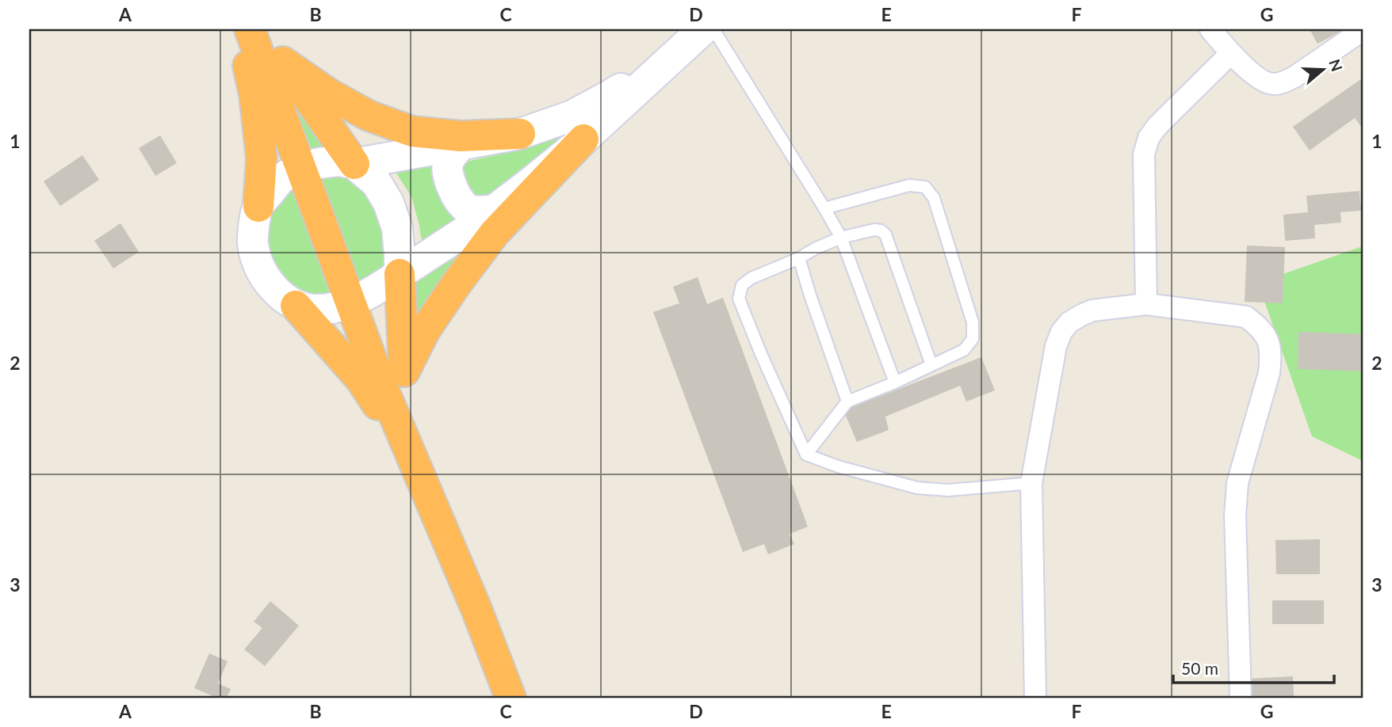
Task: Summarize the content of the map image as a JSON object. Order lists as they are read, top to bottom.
{
  "scale_bar": "50 m",
  "north": "right",
  "grid": {
    "columns": [
      "A",
      "B",
      "C",
      "D",
      "E",
      "F",
      "G"
    ],
    "rows": ["1", "2", "3"]
  }
}
